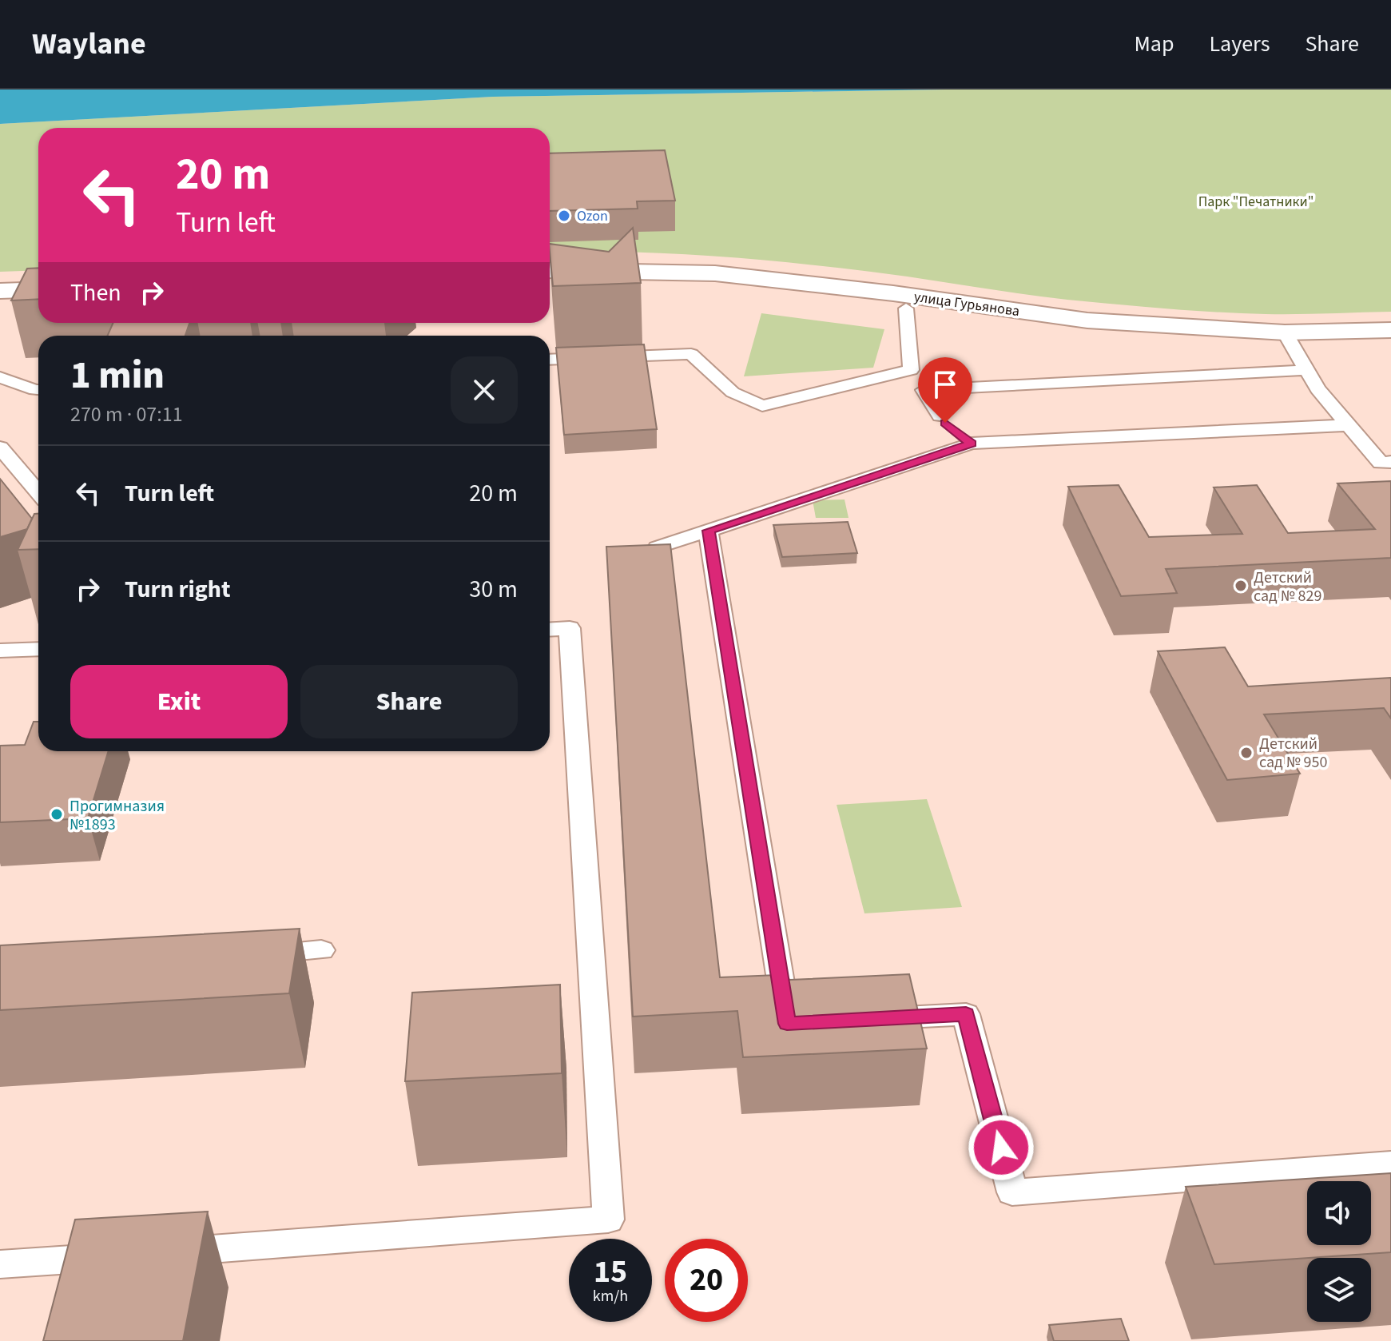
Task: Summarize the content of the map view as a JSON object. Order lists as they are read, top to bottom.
{
  "streets": {
    "street": ["улица Гурьянова"]
  },
  "parks": ["Парк \"Печатники\""],
  "places": [
    "Ozon",
    "Детский сад № 829",
    "Детский сад № 950",
    "Прогимназия №1893"
  ],
  "page": {
    "header": "Waylane",
    "nav": ["Map", "Layers", "Share"],
    "turn": ["20 m", "Turn left"],
    "then": "Then",
    "heading": ["1 min", "270 m · 07:11"],
    "list": [
      {
        "name": "Turn left",
        "value": "20 m"
      },
      {
        "name": "Turn right",
        "value": "30 m"
      }
    ],
    "buttons": ["Exit", "Share"],
    "speed": "15 km/h",
    "limit": "20"
  }
}
